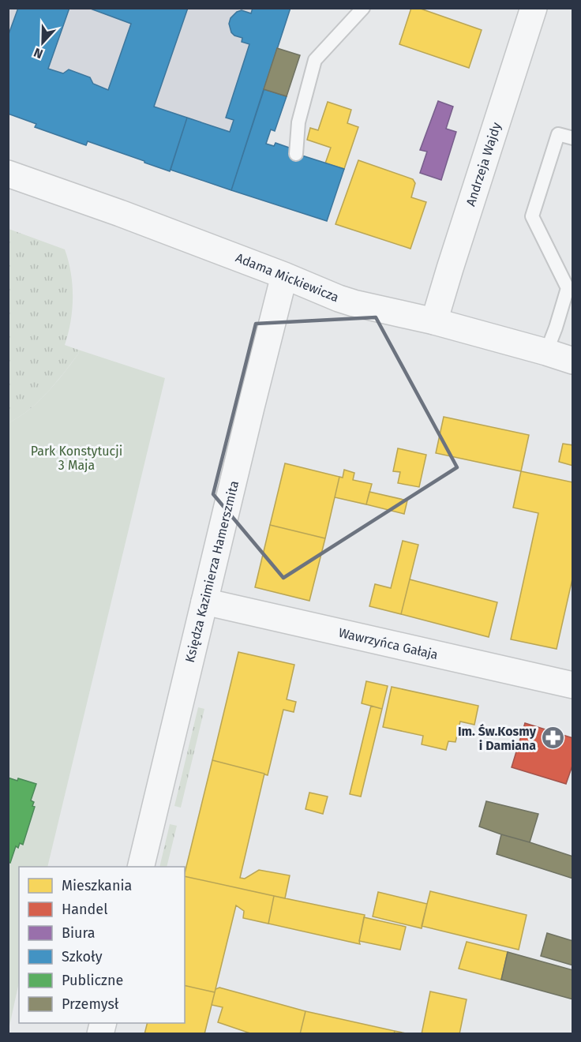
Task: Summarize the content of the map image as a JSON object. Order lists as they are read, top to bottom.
{
  "streets": {
    "street": [
      "Andrzeja Wajdy",
      "Adama Mickiewicza",
      "Księdza Kazimierza Hamerszmita",
      "Wawrzyńca Gałaja"
    ]
  },
  "crossings": [
    ["Andrzeja Wajdy", "Adama Mickiewicza"],
    ["Adama Mickiewicza", "Księdza Kazimierza Hamerszmita"],
    ["Księdza Kazimierza Hamerszmita", "Wawrzyńca Gałaja"]
  ],
  "parks": ["Park Konstytucji 3 Maja"],
  "places": {
    "pharmacy": ["Im. Św.Kosmy i Damiana"]
  },
  "legend": [
    "Mieszkania",
    "Handel",
    "Biura",
    "Szkoły",
    "Publiczne",
    "Przemysł"
  ],
  "north": "bottom"
}
